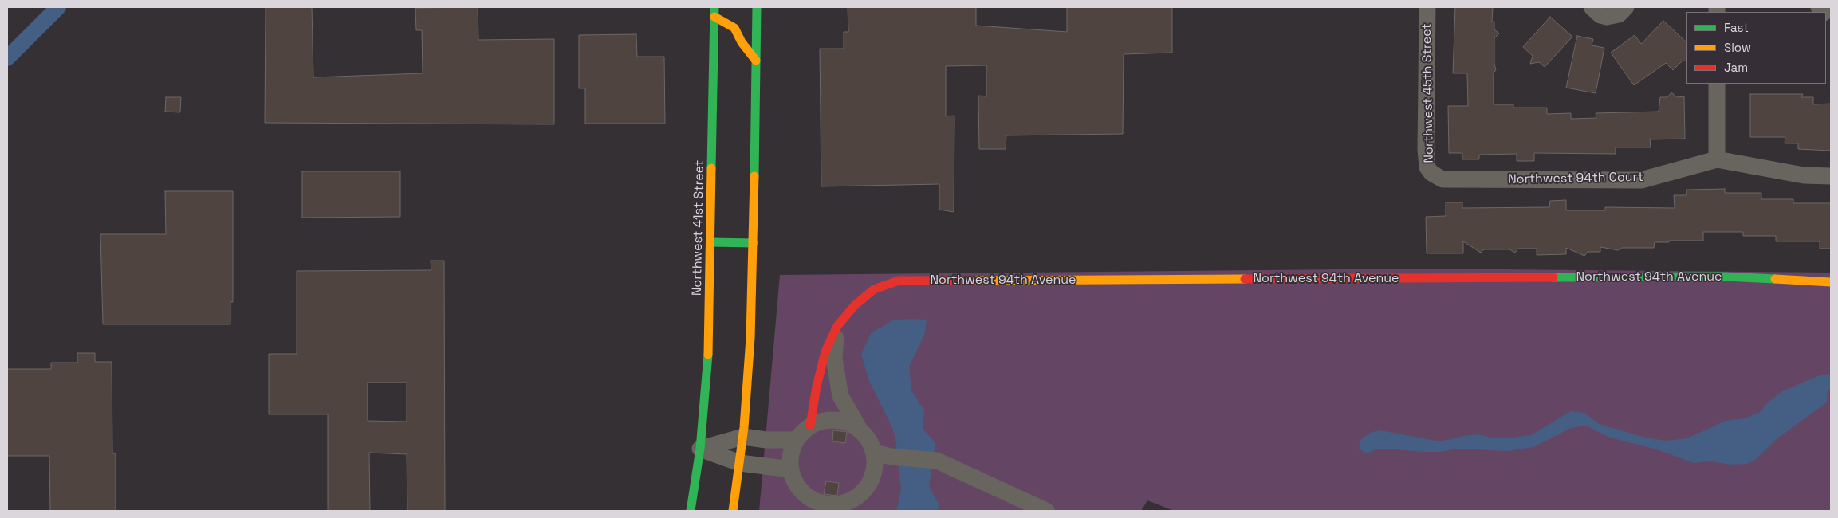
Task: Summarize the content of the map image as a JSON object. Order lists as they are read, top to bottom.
{
  "streets": {
    "main road": ["Northwest 41st Street", "Northwest 94th Avenue"],
    "street": ["Northwest 45th Street", "Northwest 94th Court"]
  },
  "crossings": [
    ["Northwest 45th Street", "Northwest 94th Court"]
  ],
  "legend": ["Fast", "Slow", "Jam"]
}
